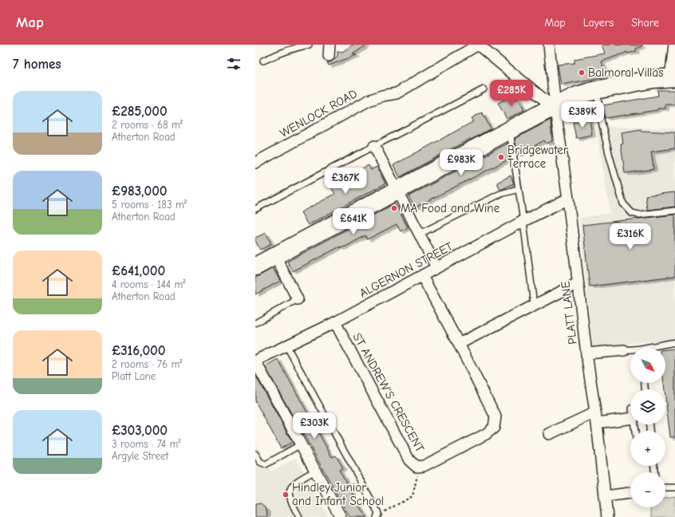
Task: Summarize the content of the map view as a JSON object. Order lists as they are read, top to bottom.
{
  "streets": {
    "street": [
      "WENLOCK ROAD",
      "ALGERNON STREET",
      "PLATT LANE",
      "ST ANDREW'S CRESCENT"
    ]
  },
  "crossings": [
    ["ALGERNON STREET", "PLATT LANE"],
    ["ALGERNON STREET", "ST ANDREW'S CRESCENT"]
  ],
  "places": [
    "Balmoral Villas",
    "Bridgewater Terrace",
    "MA Food and Wine",
    "Hindley Junior and Infant School"
  ],
  "north": "bottom right",
  "page": {
    "header": "Map",
    "nav": ["Map", "Layers", "Share"],
    "heading": "7 homes",
    "price": [
      "£285K",
      "£389K",
      "£983K",
      "£367K",
      "£641K",
      "£316K",
      "£303K"
    ],
    "list": [
      {
        "name": "£285,000",
        "note": "2 rooms · 68 m² · Atherton Road"
      },
      {
        "name": "£983,000",
        "note": "5 rooms · 183 m² · Atherton Road"
      },
      {
        "name": "£641,000",
        "note": "4 rooms · 144 m² · Atherton Road"
      },
      {
        "name": "£316,000",
        "note": "2 rooms · 76 m² · Platt Lane"
      },
      {
        "name": "£303,000",
        "note": "3 rooms · 74 m² · Argyle Street"
      }
    ],
    "map_buttons": ["+", "−"]
  }
}
